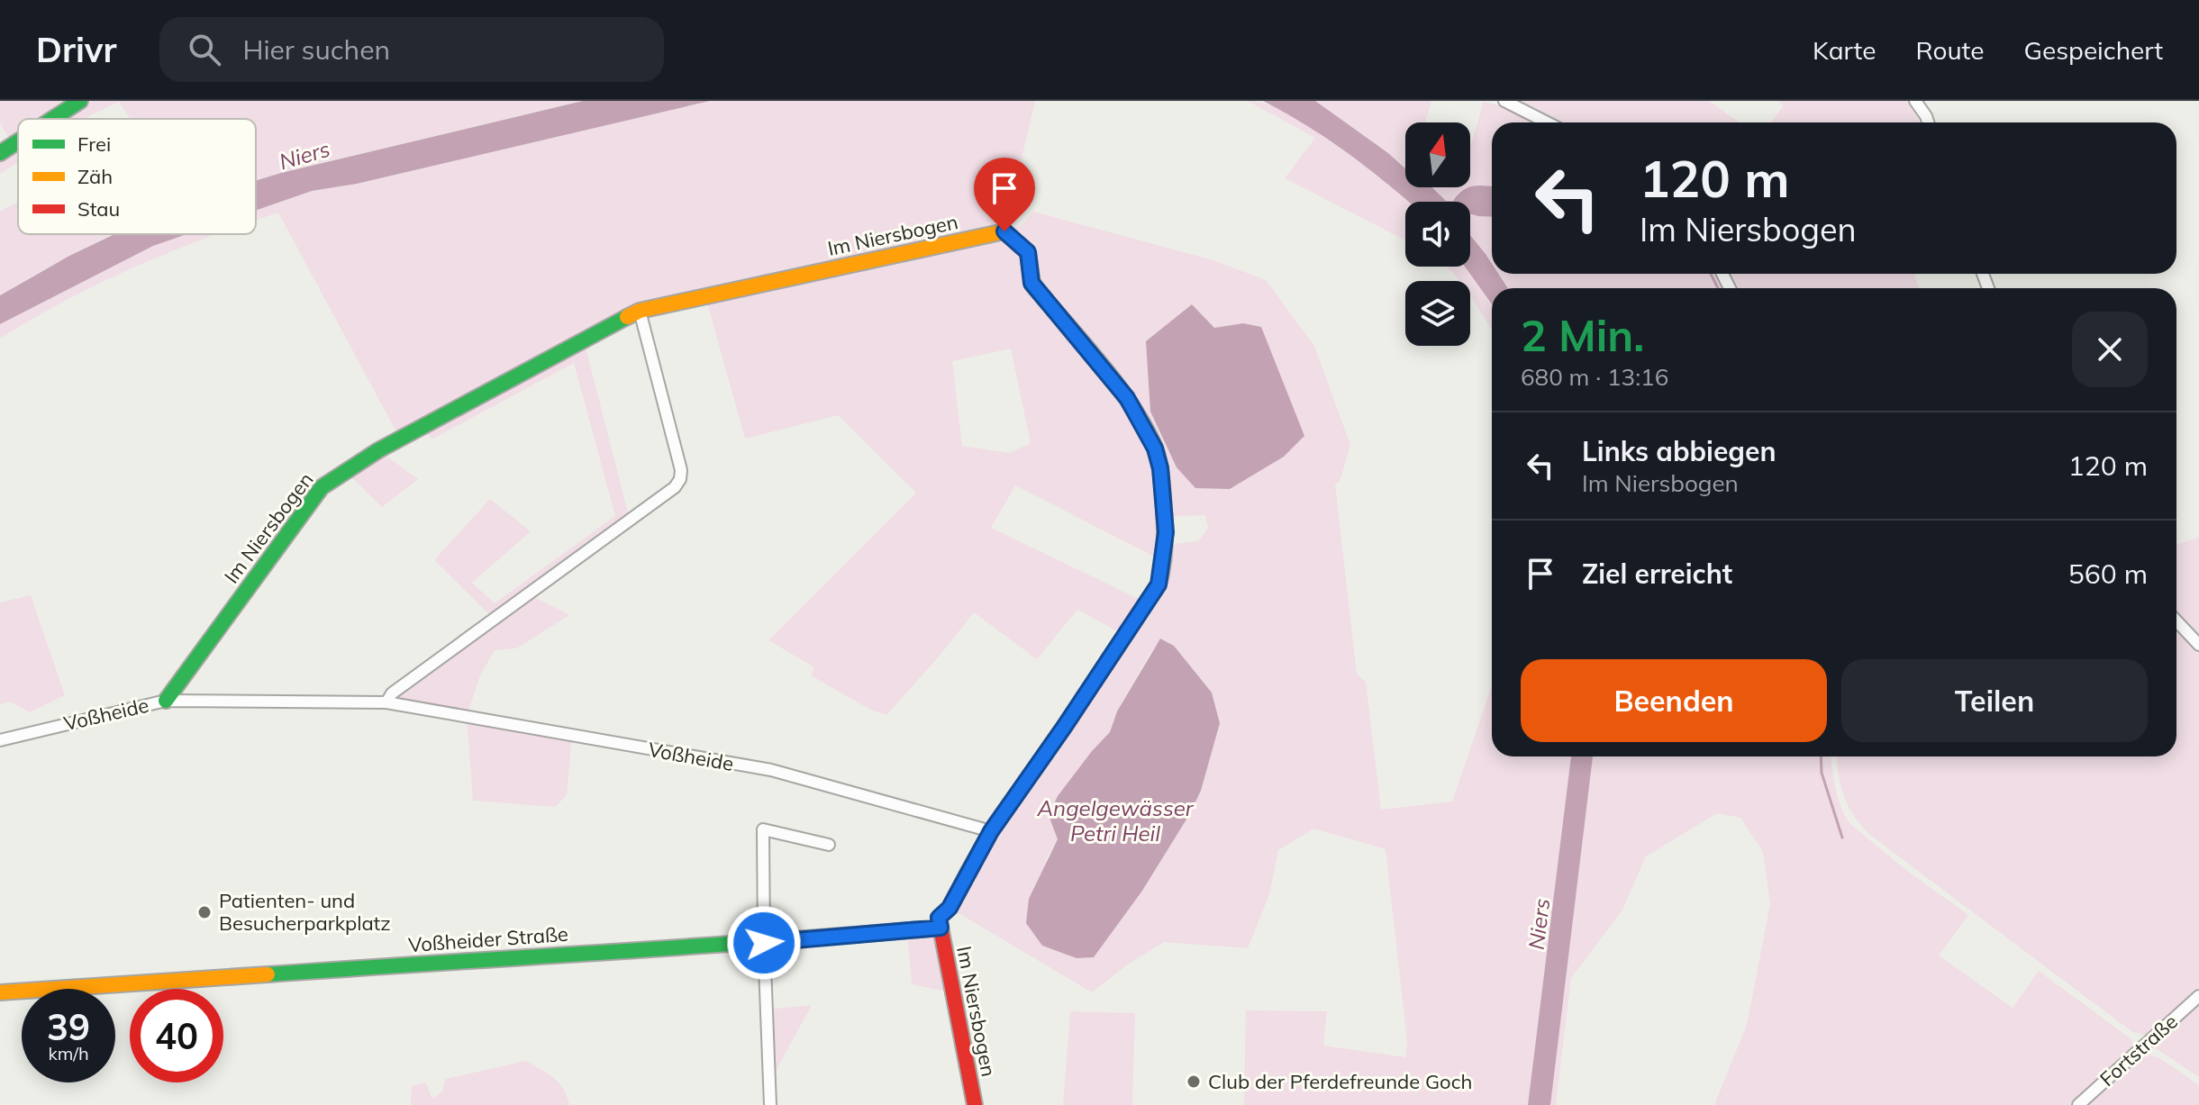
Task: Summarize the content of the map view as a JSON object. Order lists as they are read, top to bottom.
{
  "streets": {
    "street": [
      "Im Niersbogen",
      "Voßheide",
      "Voßheider Straße",
      "Fortstraße"
    ]
  },
  "crossings": [
    ["Im Niersbogen", "Voßheide"],
    ["Im Niersbogen", "Voßheider Straße"]
  ],
  "water": ["Niers", "Angelgewässer Petri Heil"],
  "places": ["Patienten- und Besucherparkplatz", "Club der Pferdefreunde Goch"],
  "legend": ["Frei", "Zäh", "Stau"],
  "north": "top",
  "page": {
    "header": "Drivr",
    "search": "Hier suchen",
    "nav": ["Karte", "Route", "Gespeichert"],
    "turn": ["120 m", "Im Niersbogen"],
    "heading": ["2 Min.", "680 m · 13:16"],
    "list": [
      {
        "name": "Links abbiegen",
        "note": "Im Niersbogen",
        "value": "120 m"
      },
      {
        "name": "Ziel erreicht",
        "value": "560 m"
      }
    ],
    "buttons": ["Beenden", "Teilen"],
    "speed": "39 km/h",
    "limit": "40"
  }
}
